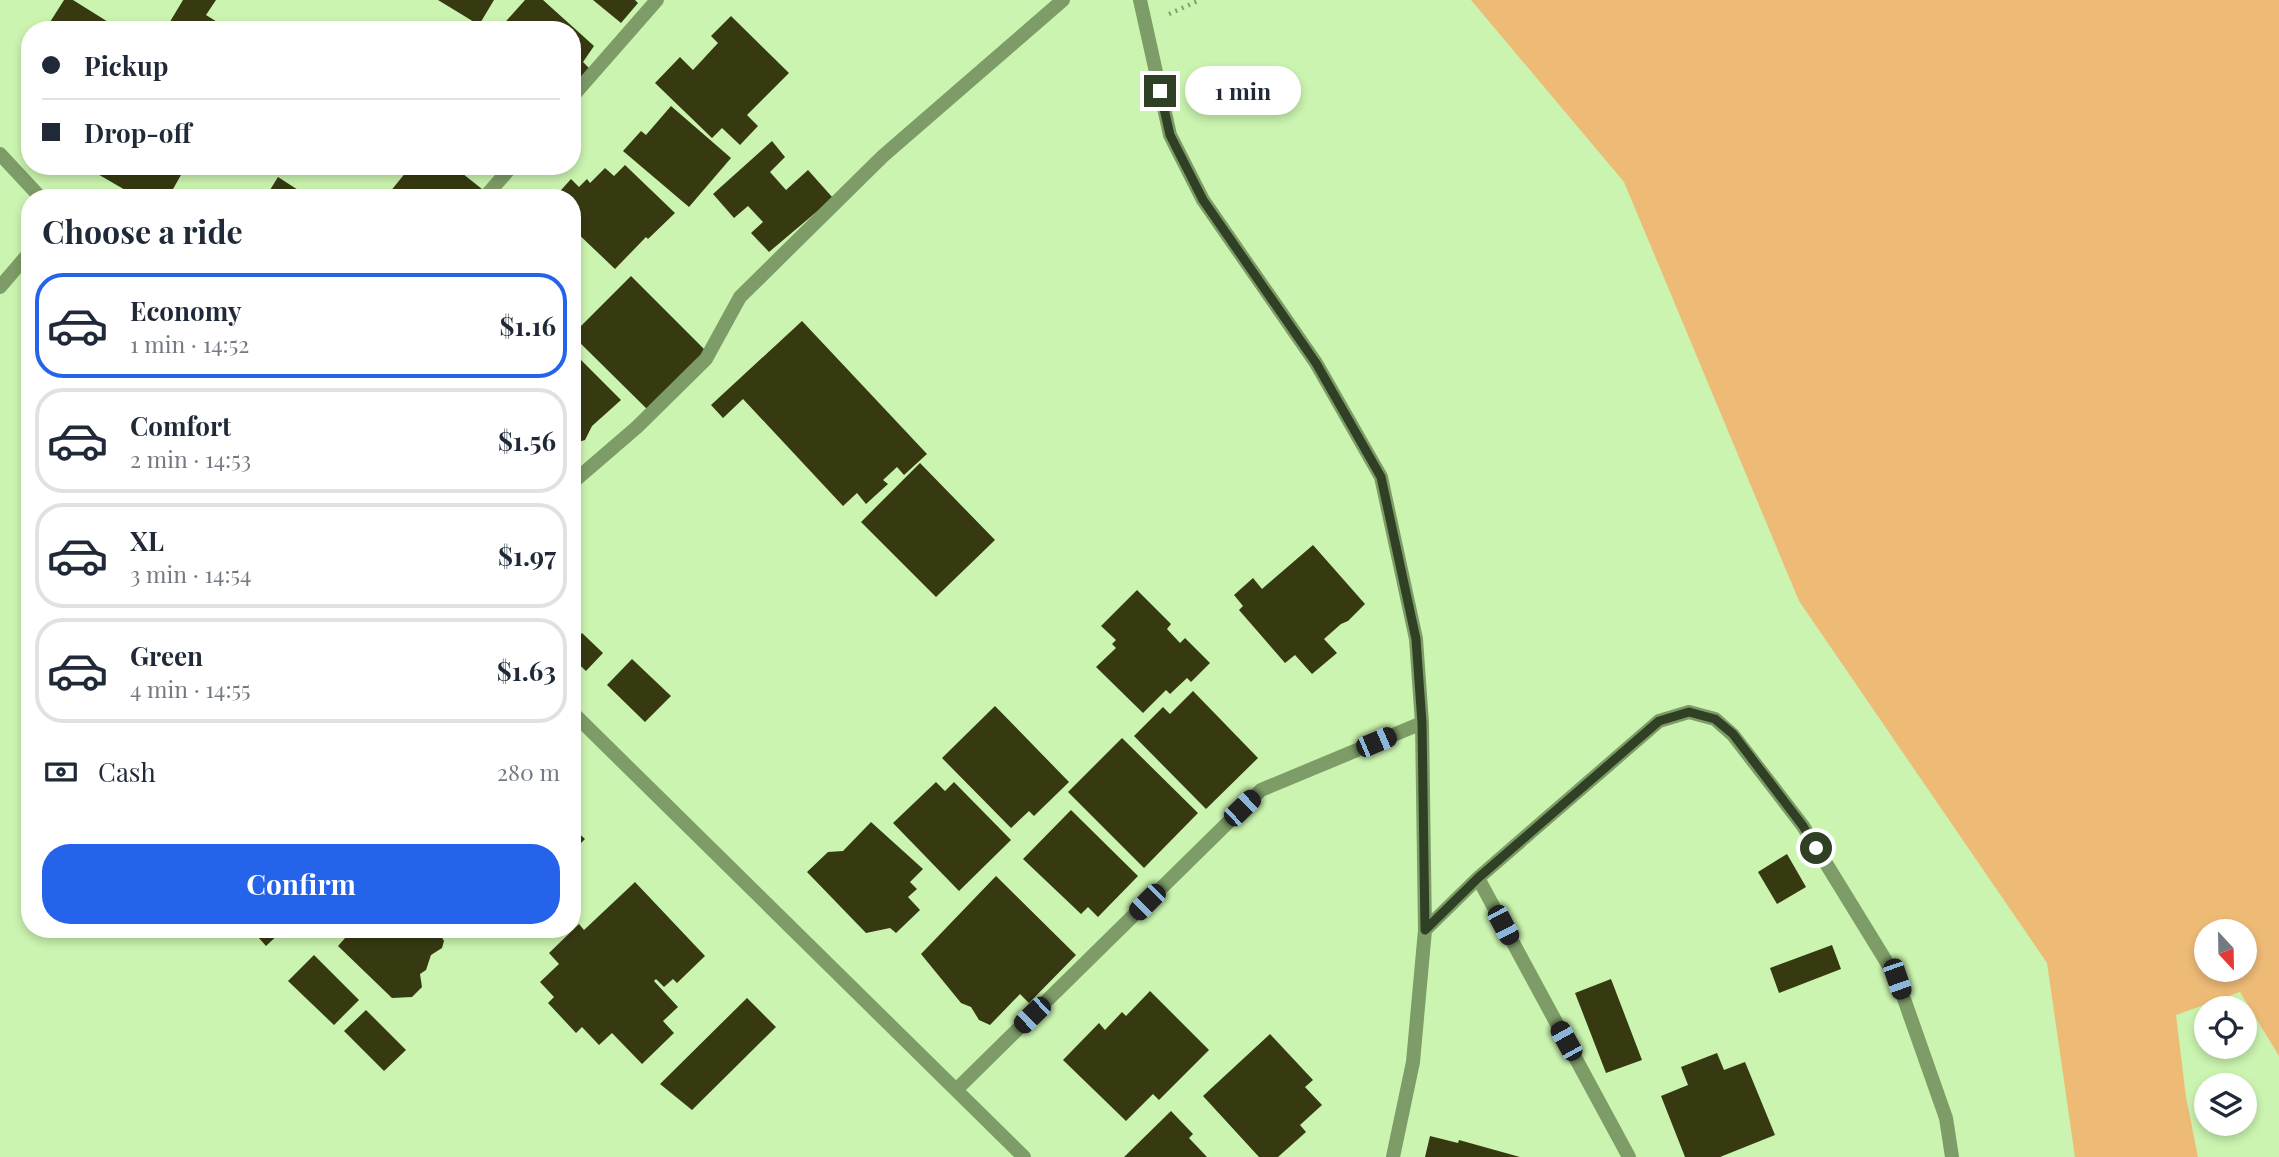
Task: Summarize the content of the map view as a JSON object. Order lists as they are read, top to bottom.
{
  "north": "bottom",
  "page": {
    "banner": ["Pickup", "Drop-off"],
    "bubble": "1 min",
    "heading": "Choose a ride",
    "list": [
      {
        "name": "Economy",
        "note": "1 min · 14:52",
        "value": "$1.16"
      },
      {
        "name": "Comfort",
        "note": "2 min · 14:53",
        "value": "$1.56"
      },
      {
        "name": "XL",
        "note": "3 min · 14:54",
        "value": "$1.97"
      },
      {
        "name": "Green",
        "note": "4 min · 14:55",
        "value": "$1.63"
      }
    ],
    "pay": ["Cash", "280 m"],
    "buttons": "Confirm"
  }
}
